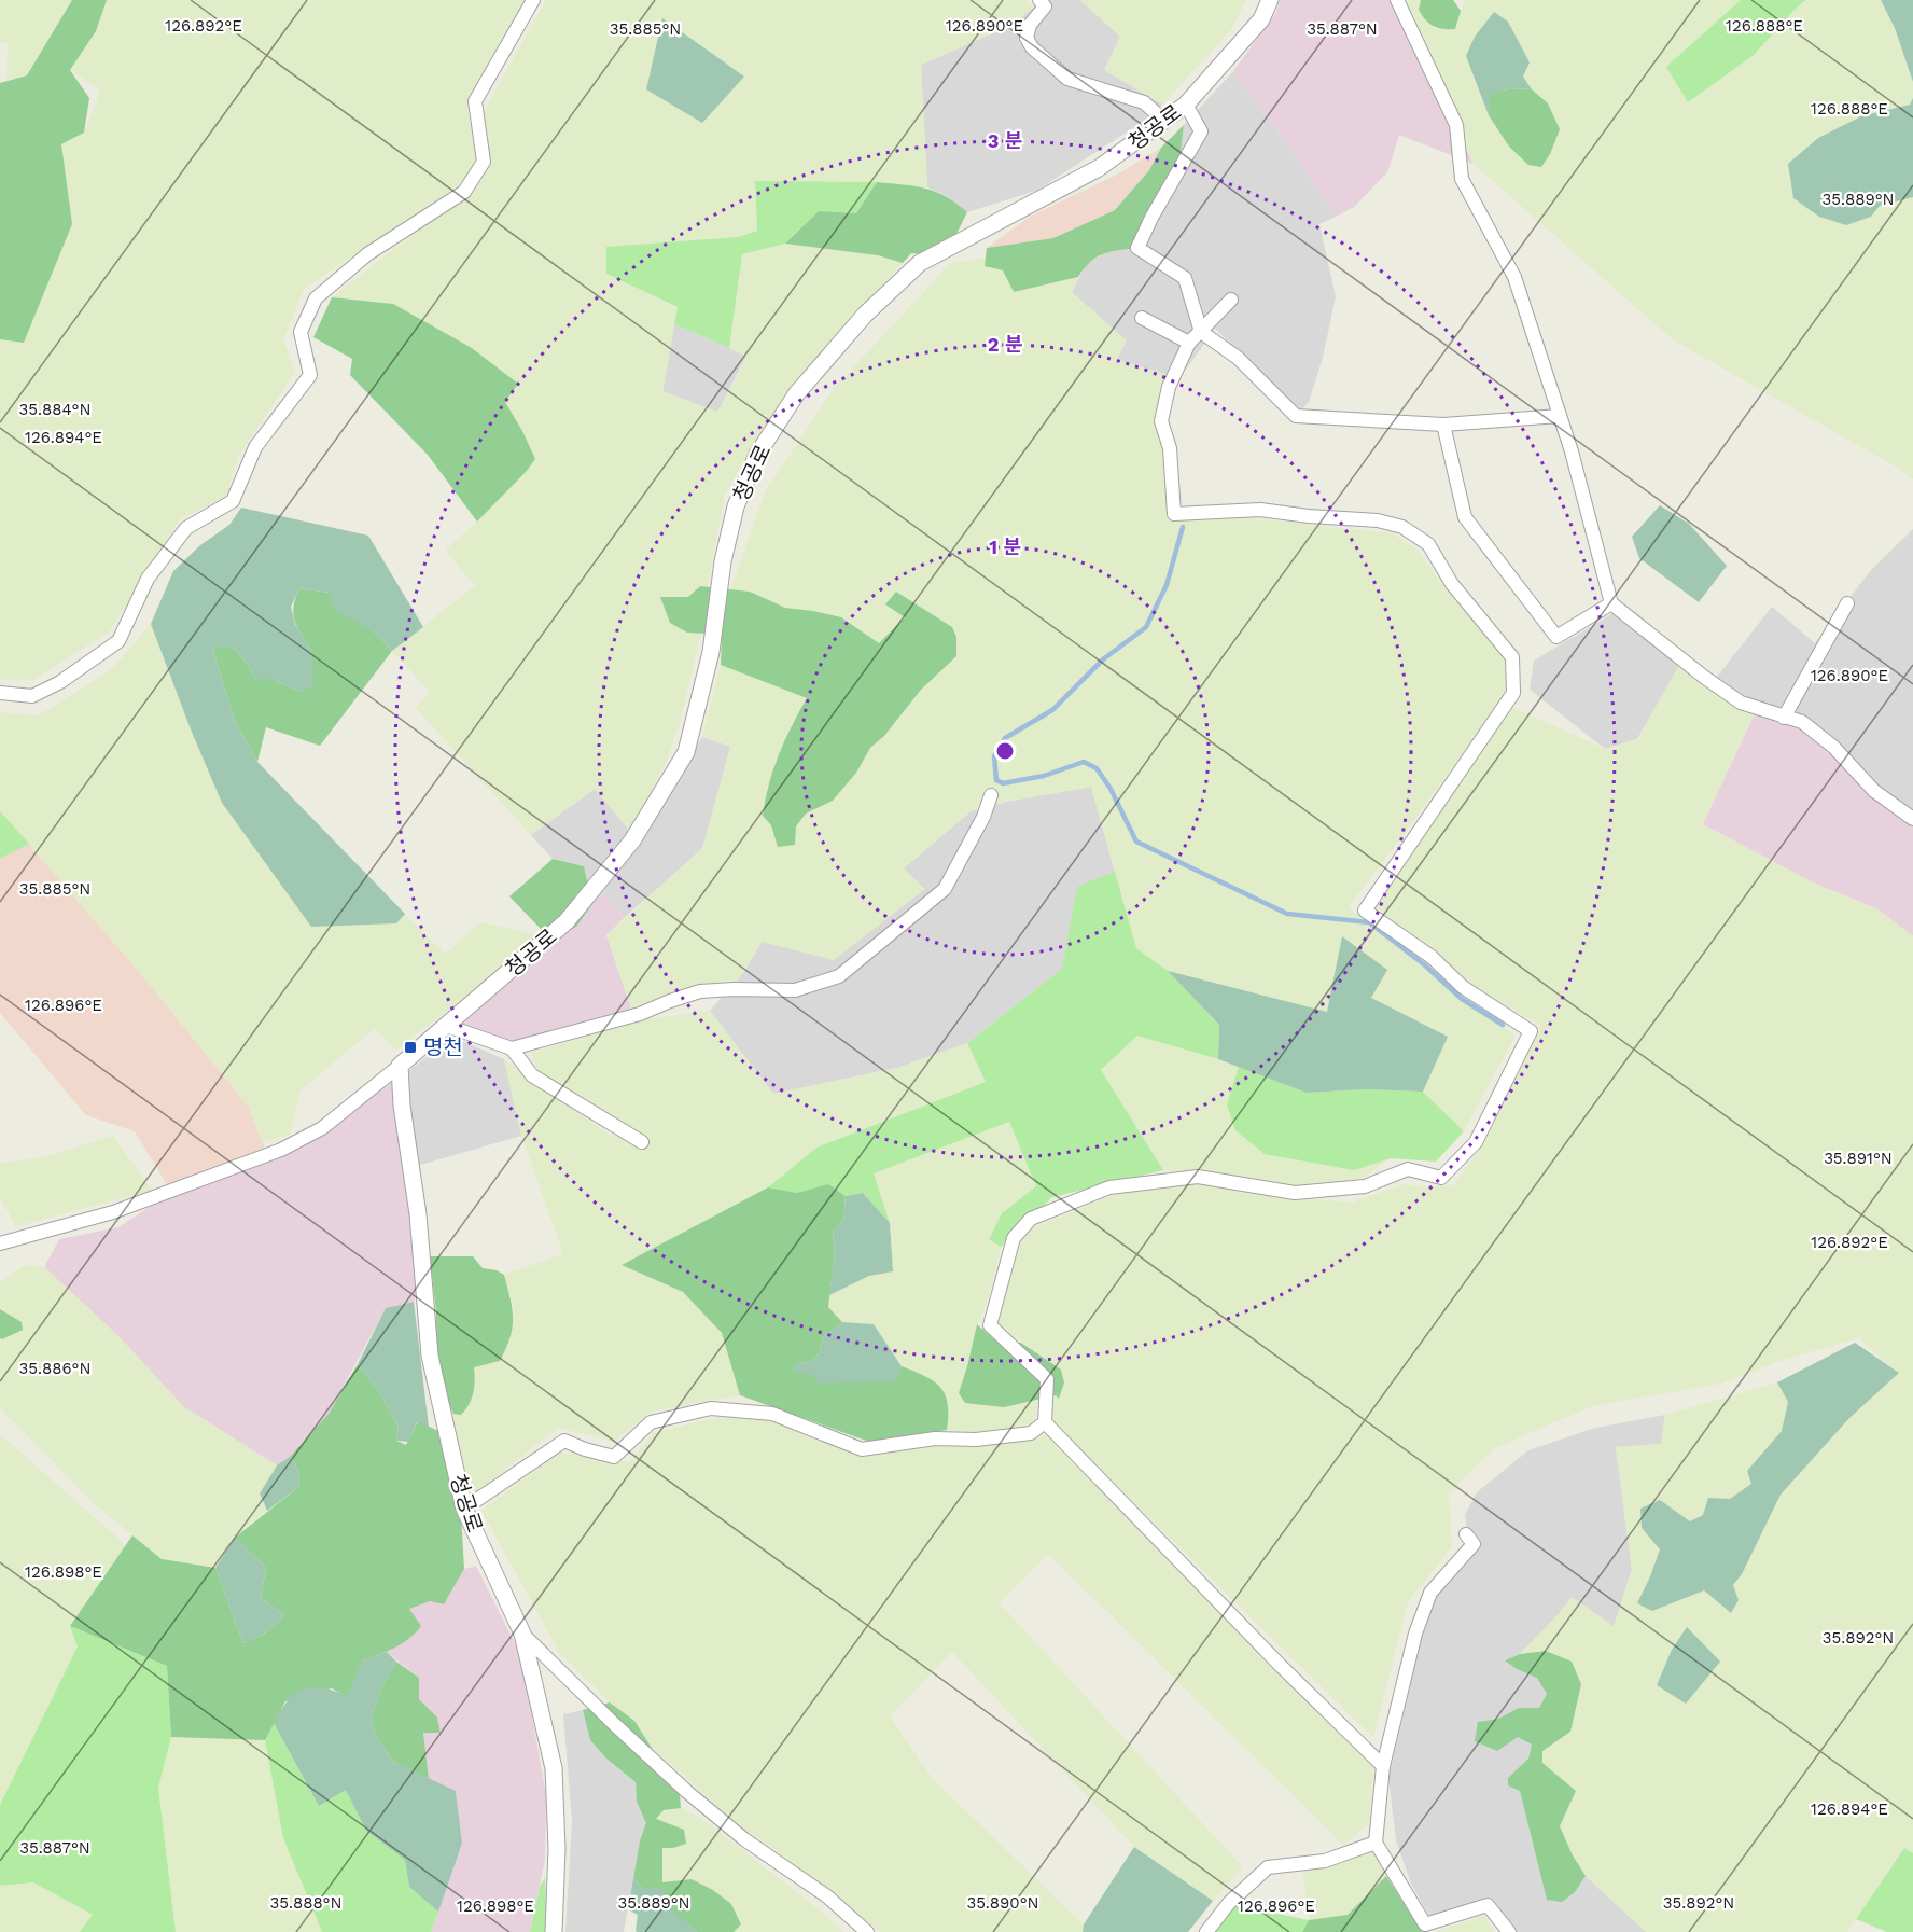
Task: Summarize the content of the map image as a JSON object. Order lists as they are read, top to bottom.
{
  "streets": {
    "street": ["청공로"]
  },
  "places": {
    "transit": ["명천"]
  },
  "coordinates": [
    "126.890°E",
    "126.892°E",
    "126.888°E",
    "35.885°N",
    "35.887°N",
    "35.889°N",
    "35.884°N",
    "126.894°E",
    "126.896°E",
    "35.891°N",
    "35.886°N",
    "126.898°E",
    "35.892°N",
    "35.888°N",
    "35.890°N"
  ],
  "rings": ["3 분", "2 분", "1 분"]
}
